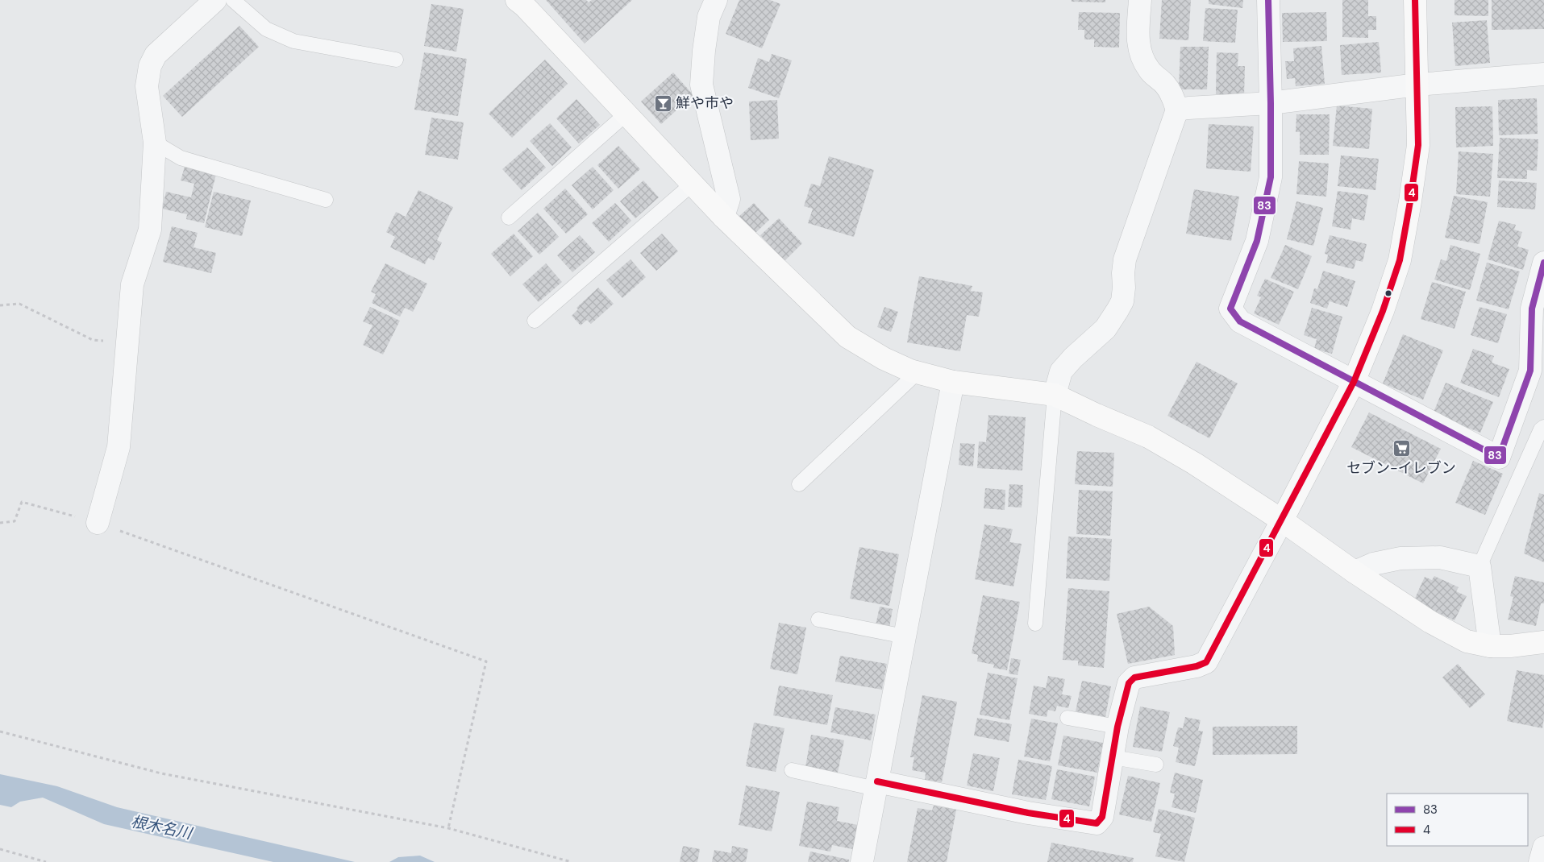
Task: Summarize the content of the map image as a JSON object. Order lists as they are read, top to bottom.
{
  "water": ["根木名川"],
  "places": {
    "bar": ["鮮や市や"],
    "supermarket": ["セブン-イレブン"]
  },
  "lines": ["transit line 83", "transit line 4"],
  "legend": ["83", "4"]
}
